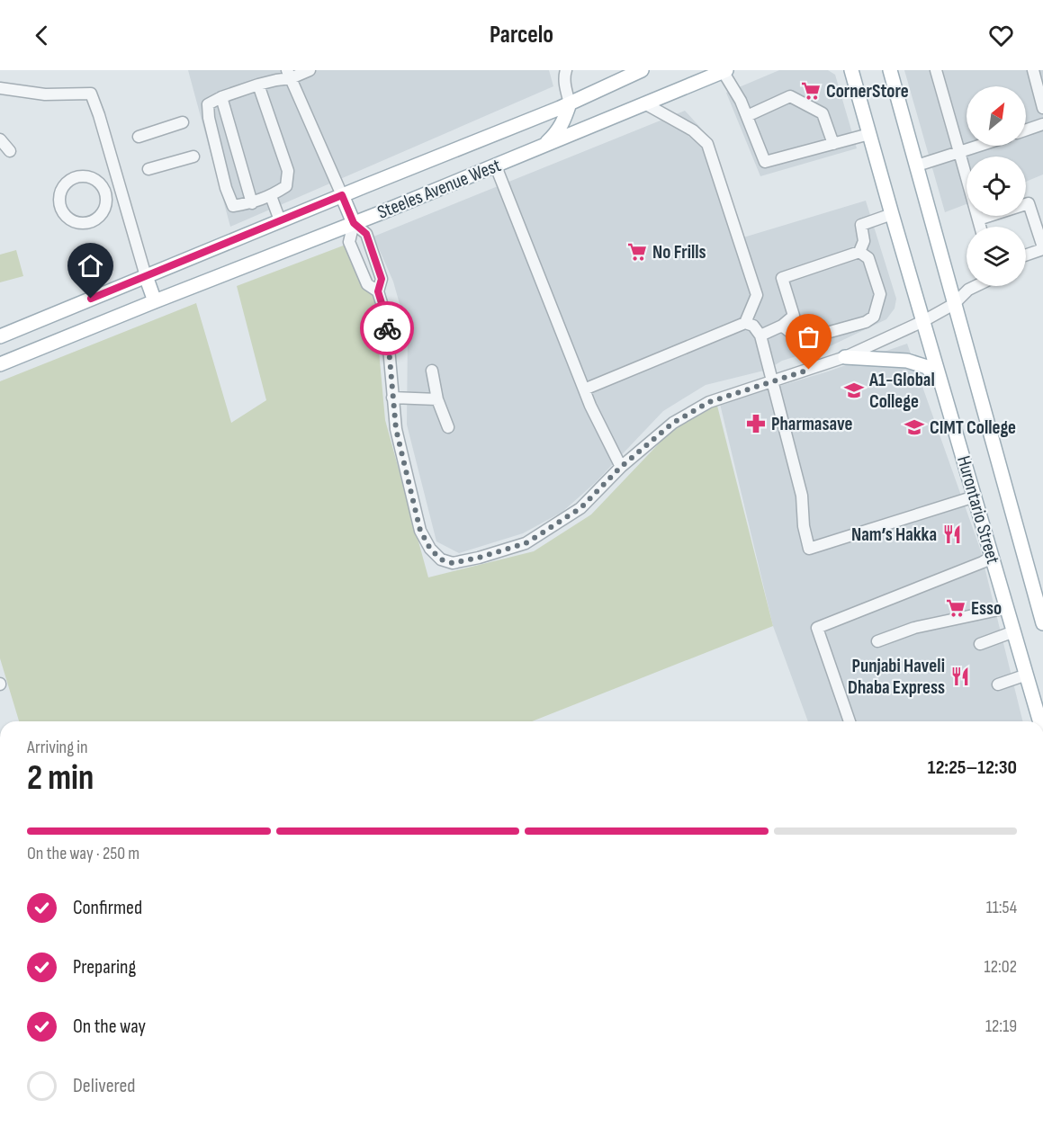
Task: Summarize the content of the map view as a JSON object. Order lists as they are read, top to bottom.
{
  "streets": {
    "main road": ["Steeles Avenue West", "Hurontario Street"]
  },
  "places": {
    "supermarket": ["CornerStore", "No Frills", "Esso"],
    "school or university": ["A1-Global College", "CIMT College"],
    "pharmacy": ["Pharmasave"],
    "restaurant": ["Nam’s Hakka", "Punjabi Haveli Dhaba Express"]
  },
  "north": "top right",
  "page": {
    "header": "Parcelo",
    "heading": ["2 min", "Arriving in", "12:25–12:30"],
    "bar": "On the way · 250 m",
    "list": [
      ["Confirmed", "11:54"],
      ["Preparing", "12:02"],
      ["On the way", "12:19"],
      "Delivered"
    ]
  }
}
